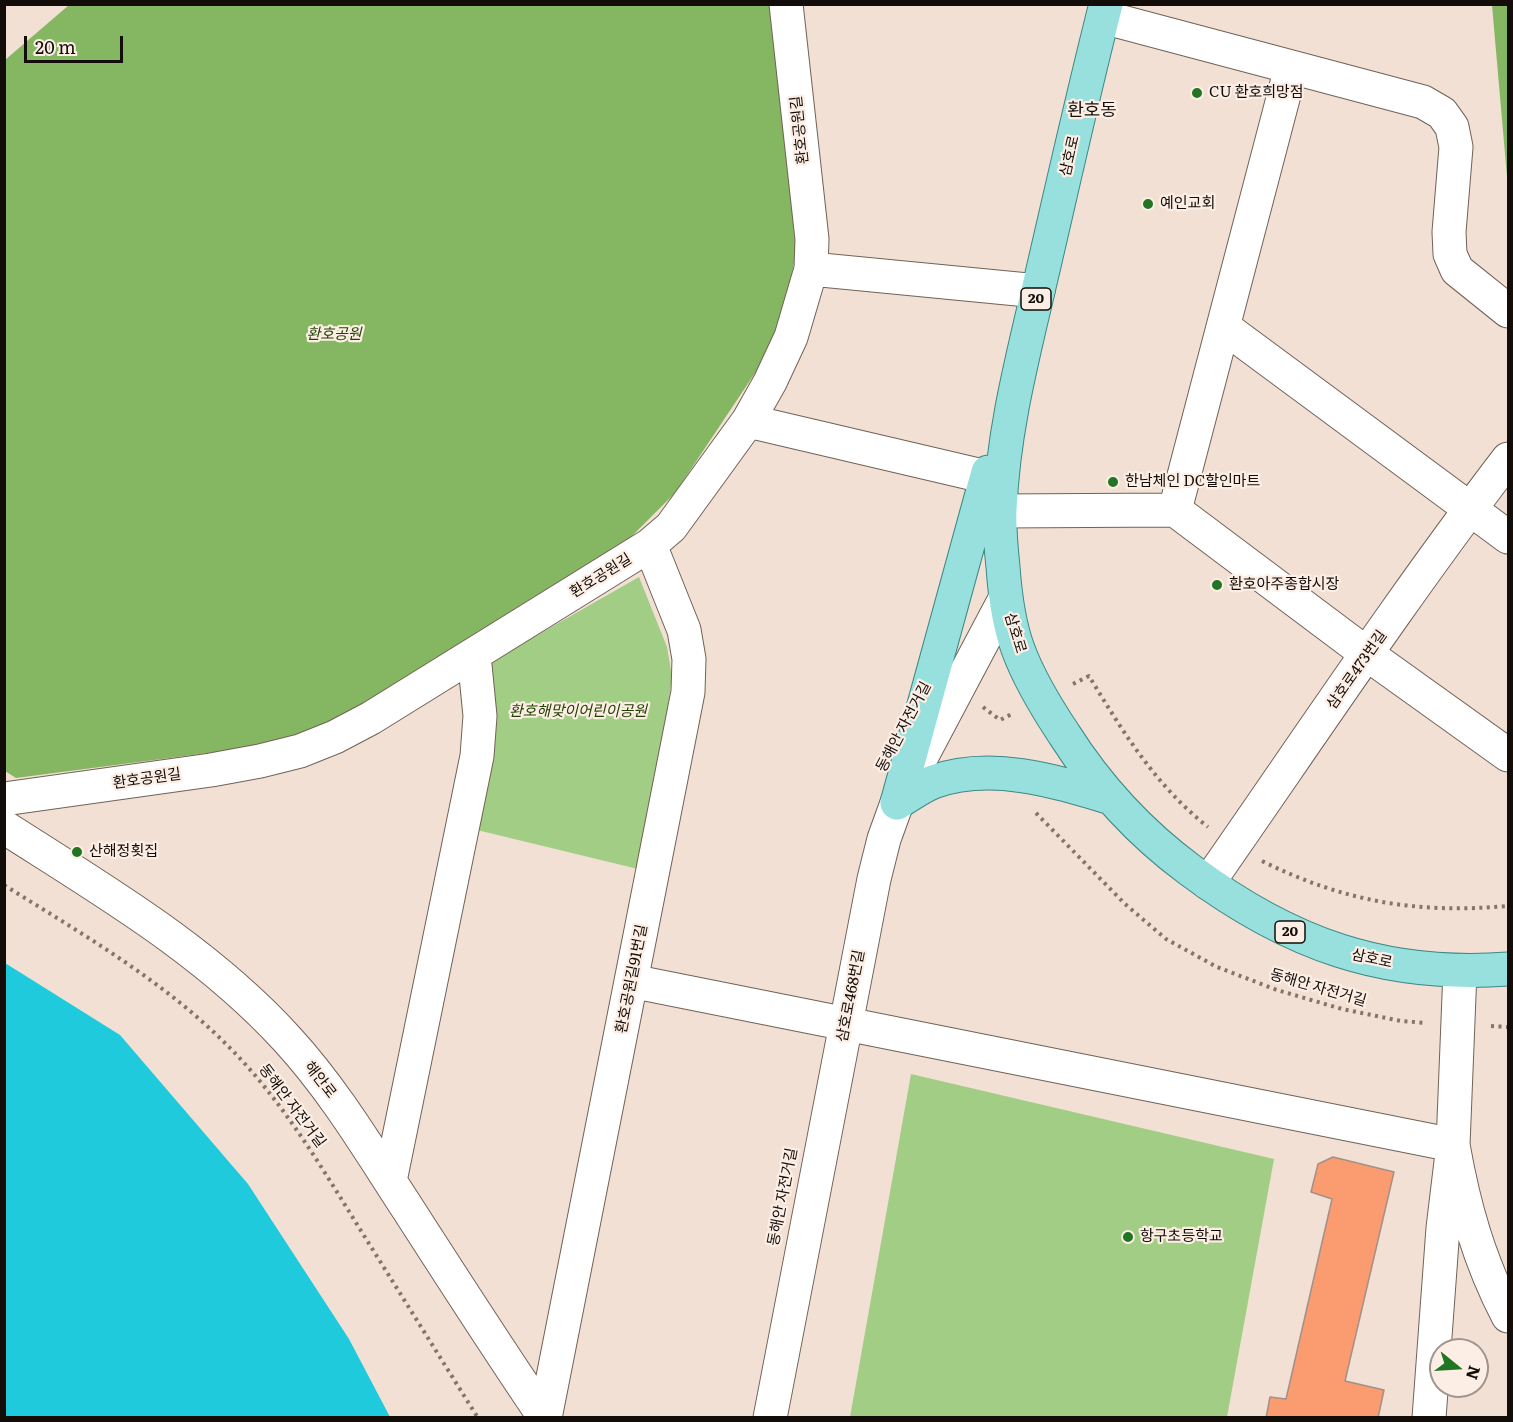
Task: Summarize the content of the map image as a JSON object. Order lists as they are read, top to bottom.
{
  "streets": {
    "main road": ["삼호로", "20"],
    "street": [
      "환호공원길",
      "삼호로473번길",
      "환호공원길91번길",
      "삼호로468번길",
      "해안로"
    ],
    "path": ["동해안 자전거길"]
  },
  "crossings": [
    ["환호공원길", "환호공원길91번길"],
    ["삼호로", "삼호로473번길"],
    ["삼호로", "삼호로468번길"],
    ["환호공원길91번길", "해안로"]
  ],
  "districts": ["환호동"],
  "parks": ["환호공원", "환호해맞이어린이공원"],
  "places": [
    "CU 환호희망점",
    "예인교회",
    "한남체인 DC할인마트",
    "환호아주종합시장",
    "산해정횟집",
    "항구초등학교"
  ],
  "scale_bar": "20 m",
  "north": "right"
}
